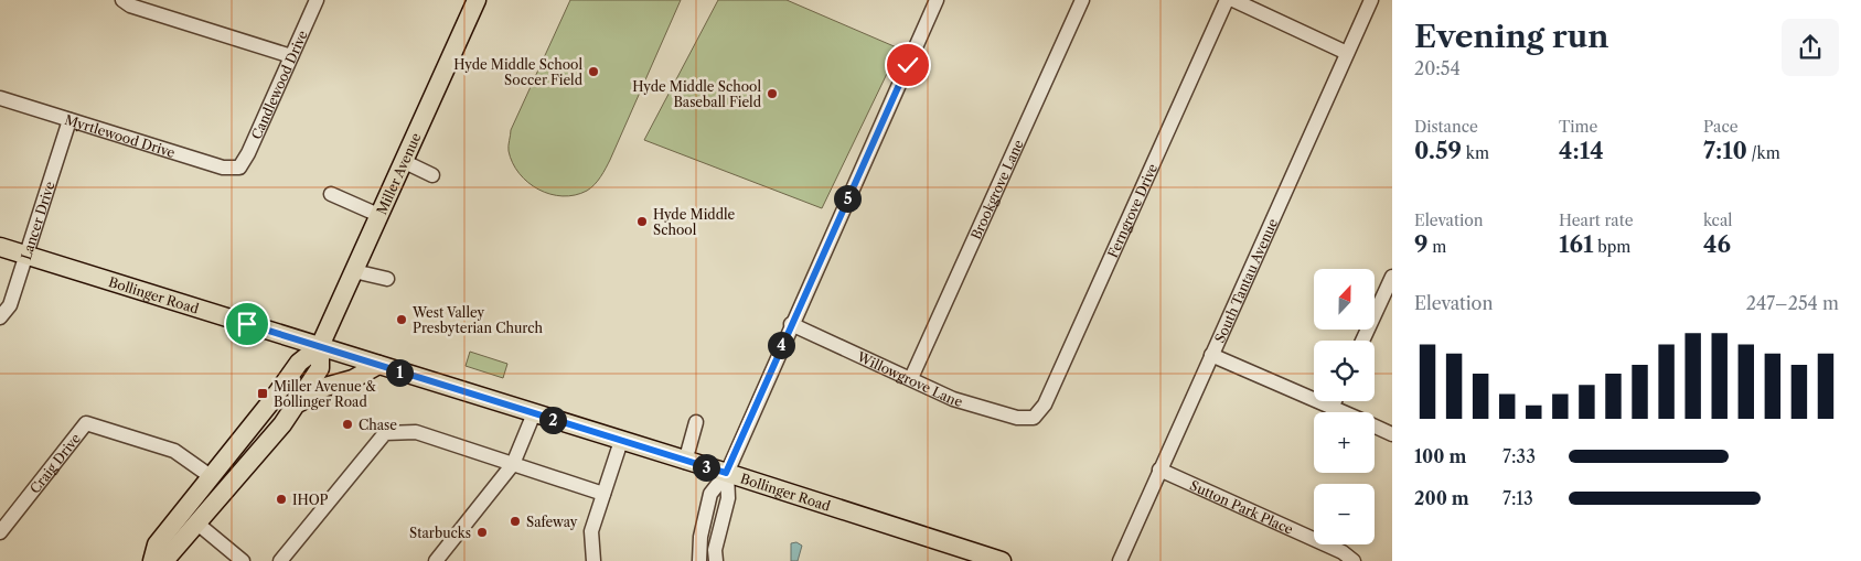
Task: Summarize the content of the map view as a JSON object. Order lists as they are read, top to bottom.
{
  "streets": {
    "main road": ["Miller Avenue", "Bollinger Road"],
    "street": [
      "Candlewood Drive",
      "Myrtlewood Drive",
      "Brookgrove Lane",
      "Ferngrove Drive",
      "Lancer Drive",
      "South Tantau Avenue",
      "Willowgrove Lane",
      "Craig Drive",
      "Sutton Park Place"
    ]
  },
  "crossings": [
    ["Candlewood Drive", "Myrtlewood Drive"],
    ["Myrtlewood Drive", "Lancer Drive"],
    ["Miller Avenue", "Bollinger Road"],
    ["Miller Avenue", "Craig Drive"],
    ["Brookgrove Lane", "Willowgrove Lane"],
    ["Ferngrove Drive", "Willowgrove Lane"],
    ["Lancer Drive", "Bollinger Road"],
    ["South Tantau Avenue", "Sutton Park Place"]
  ],
  "places": {
    "other": [
      "Hyde Middle School Soccer Field",
      "Hyde Middle School Baseball Field",
      "Hyde Middle School",
      "West Valley Presbyterian Church",
      "Chase",
      "IHOP",
      "Safeway",
      "Starbucks"
    ],
    "transit": ["Miller Avenue & Bollinger Road"]
  },
  "north": "top",
  "page": {
    "heading": ["Evening run", "20:54"],
    "stats": [
      ["Distance", "0.59 km"],
      ["Time", "4:14"],
      ["Pace", "7:10 /km"],
      ["Elevation", "9 m"],
      ["Heart rate", "161 bpm"],
      ["kcal", "46"]
    ],
    "pins": [
      "5",
      "4",
      "1",
      "2",
      "3"
    ],
    "map_buttons": ["+", "−"],
    "chart": ["Elevation", "247–254 m"],
    "list": [
      {
        "name": "100 m",
        "note": "7:33"
      },
      {
        "name": "200 m",
        "note": "7:13"
      }
    ]
  }
}
